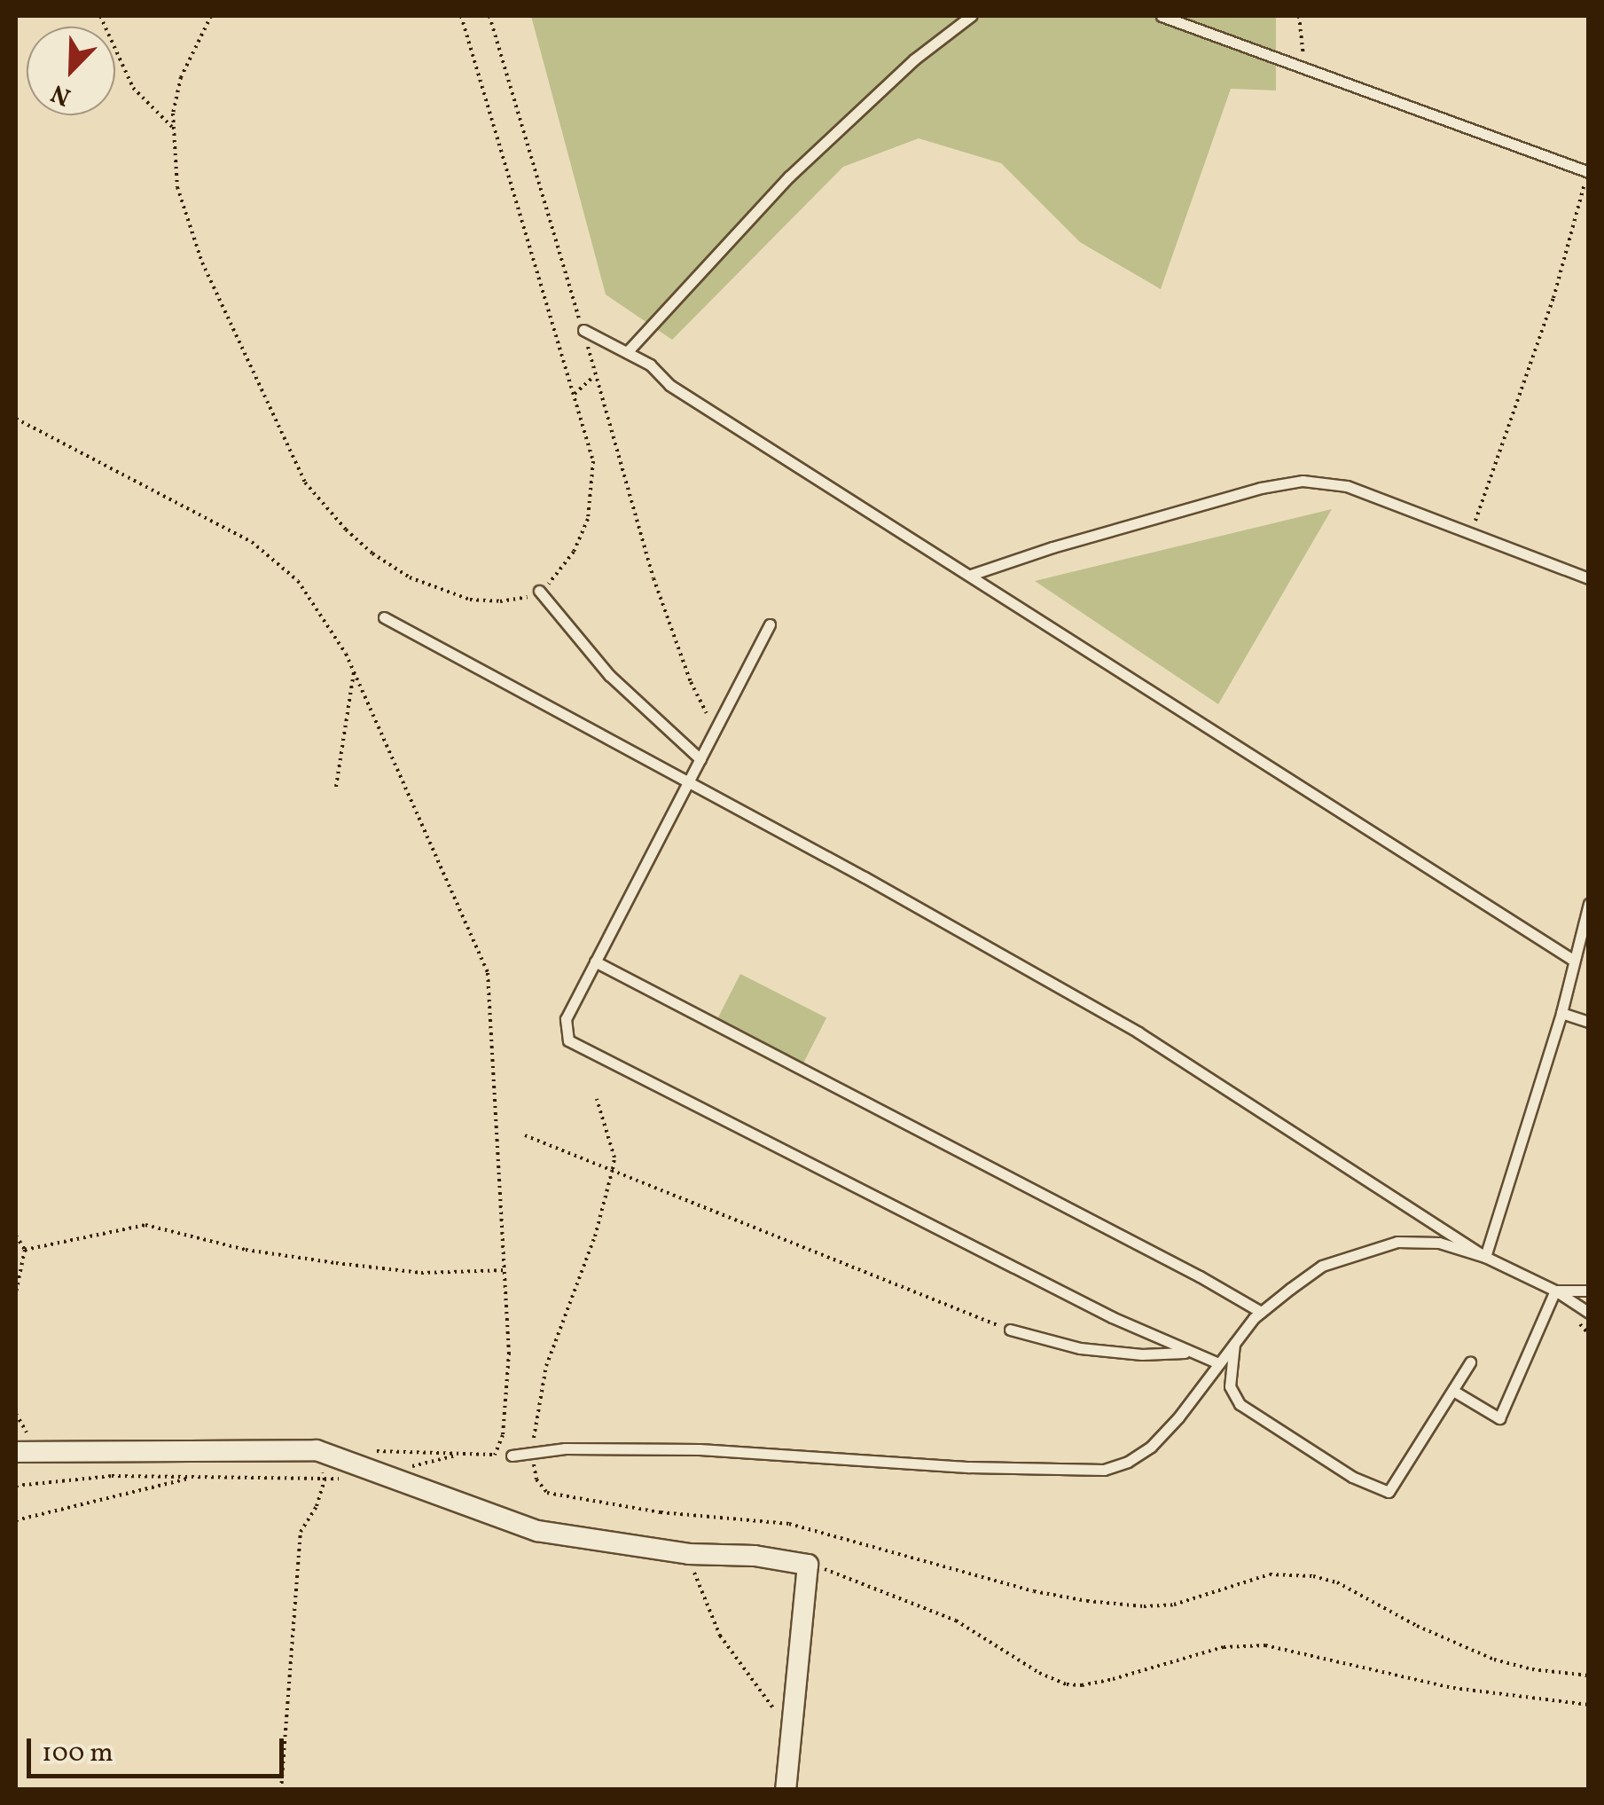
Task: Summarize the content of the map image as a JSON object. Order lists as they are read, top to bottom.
{
  "scale_bar": "100 m",
  "north": "bottom left"
}
